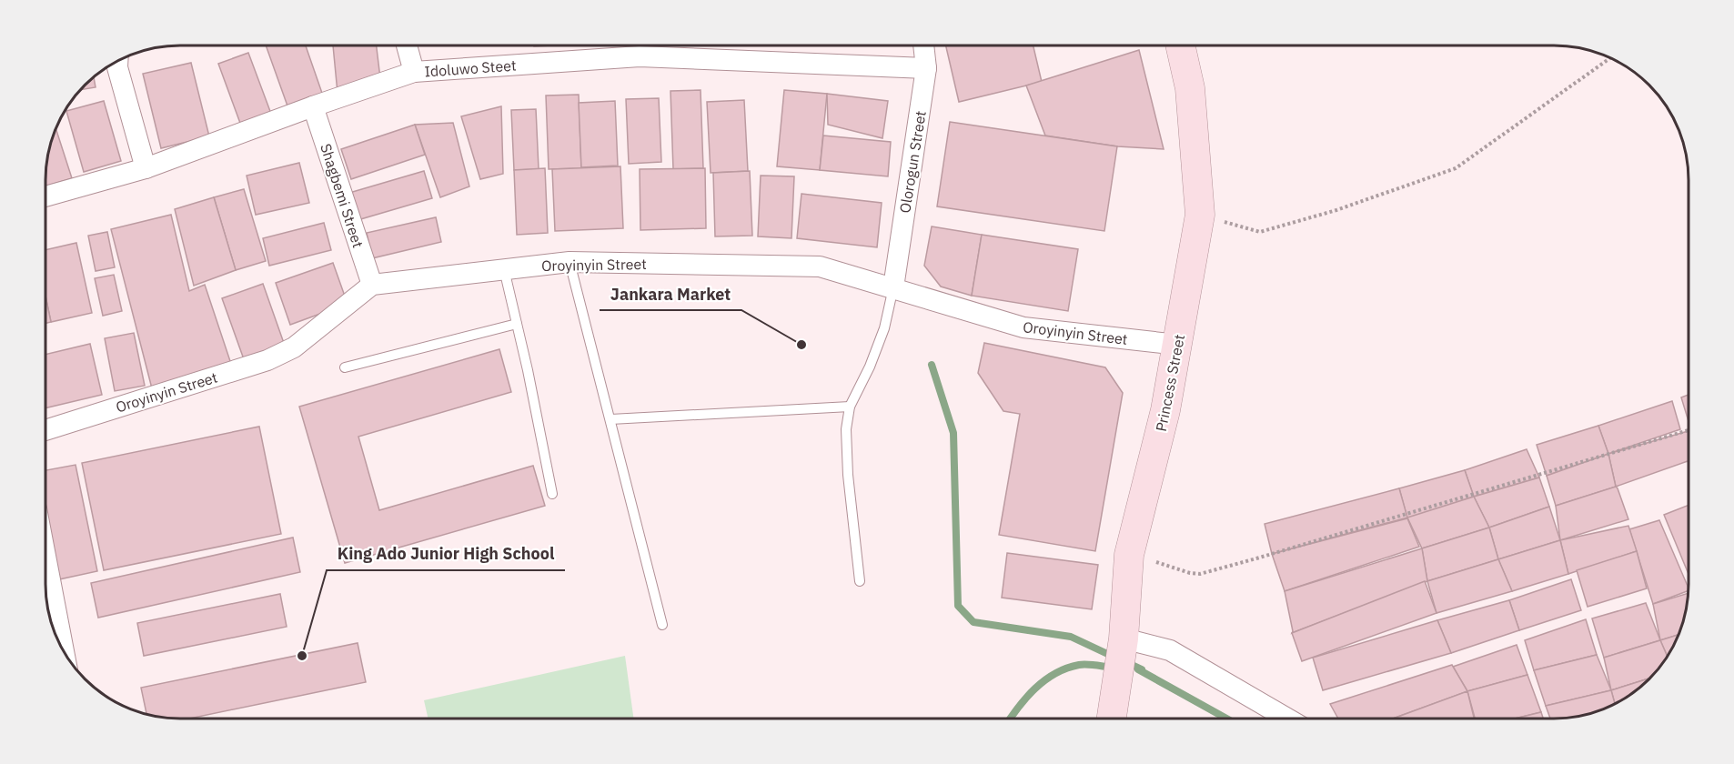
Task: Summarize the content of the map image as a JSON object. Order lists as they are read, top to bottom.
{
  "streets": {
    "street": [
      "Idoluwo Steet",
      "Olorogun Street",
      "Shagbemi Street",
      "Oroyinyin Street",
      "Princess Street"
    ]
  },
  "crossings": [
    ["Idoluwo Steet", "Olorogun Street"],
    ["Idoluwo Steet", "Shagbemi Street"],
    ["Olorogun Street", "Oroyinyin Street"],
    ["Shagbemi Street", "Oroyinyin Street"],
    ["Oroyinyin Street", "Princess Street"]
  ],
  "places": ["Jankara Market", "King Ado Junior High School"]
}
